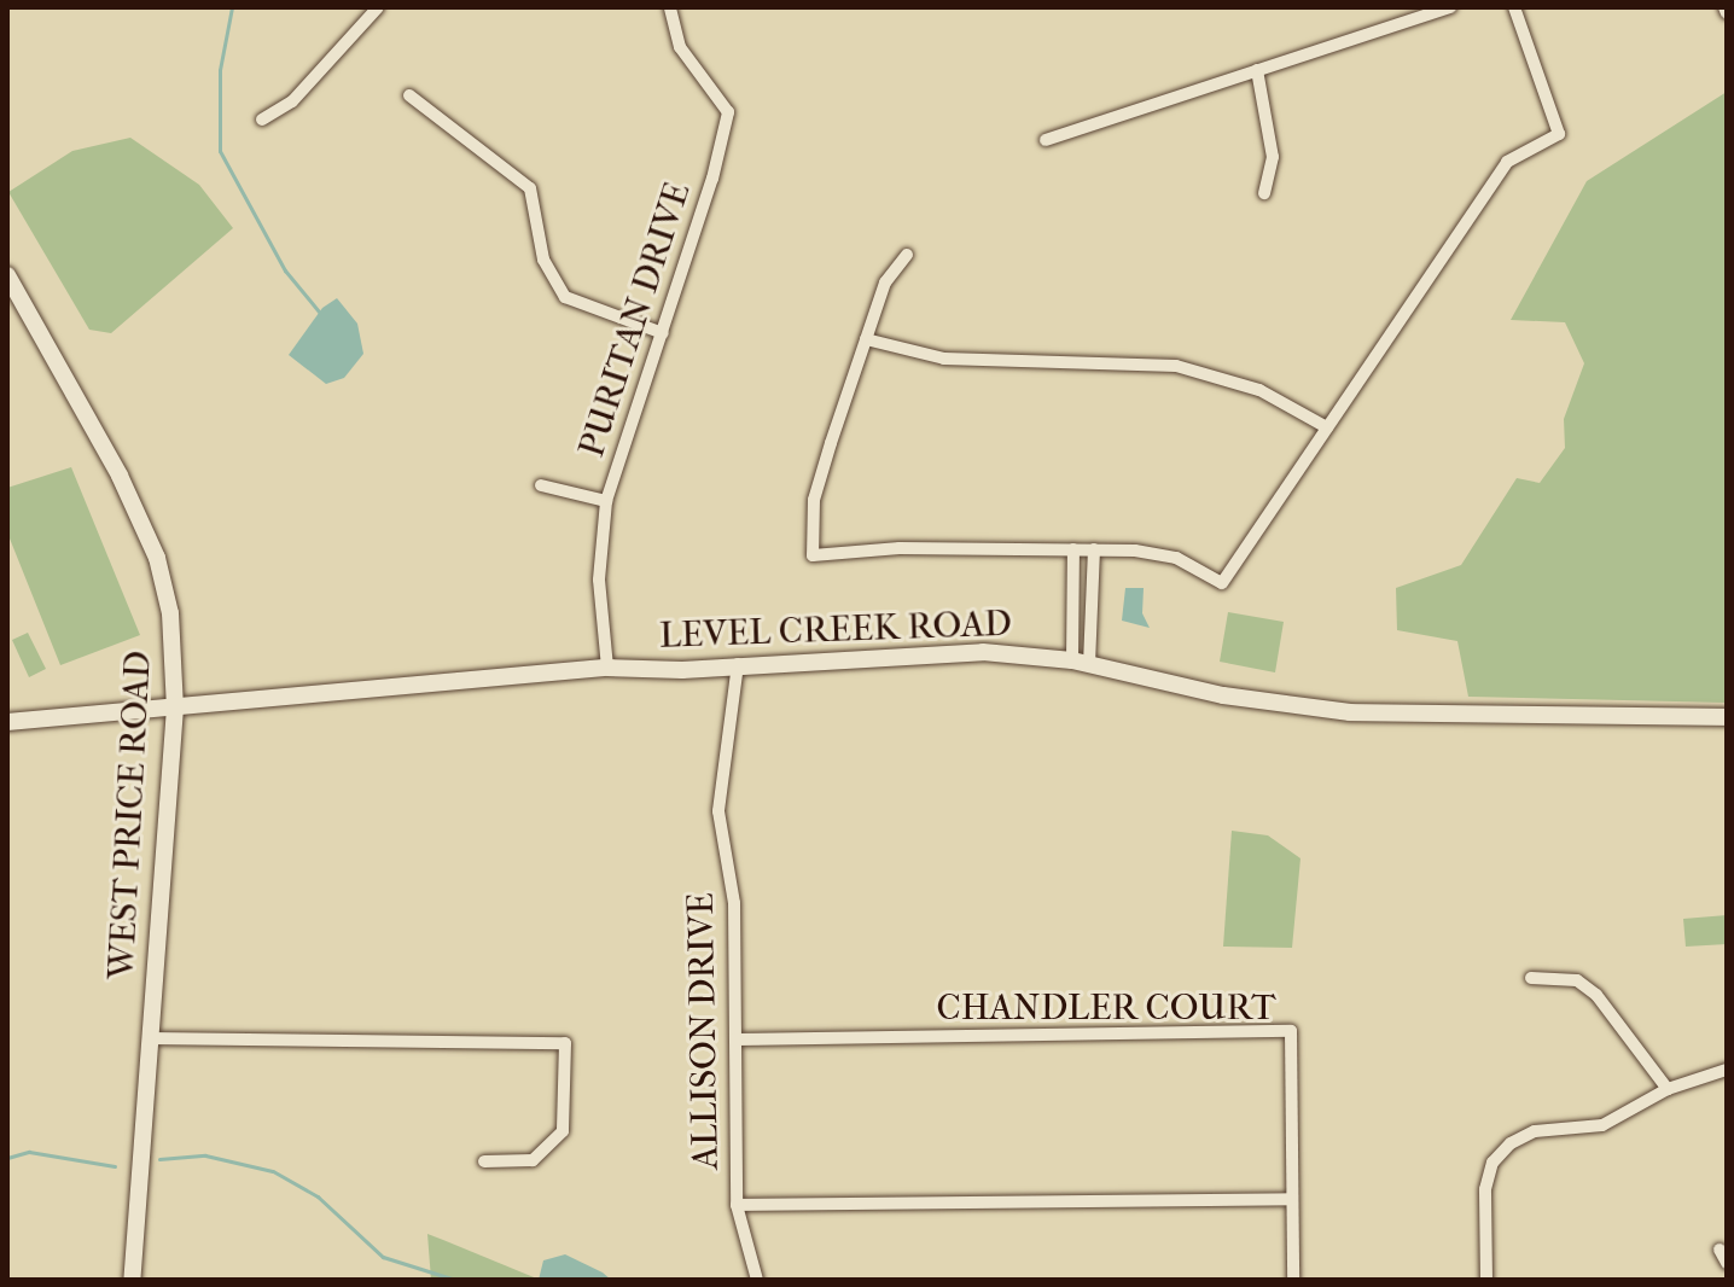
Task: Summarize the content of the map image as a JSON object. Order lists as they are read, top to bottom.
{
  "streets": {
    "street": [
      "PURITAN DRIVE",
      "LEVEL CREEK ROAD",
      "WEST PRICE ROAD",
      "CHANDLER COURT",
      "ALLISON DRIVE"
    ]
  },
  "crossings": [
    ["PURITAN DRIVE", "LEVEL CREEK ROAD"],
    ["LEVEL CREEK ROAD", "WEST PRICE ROAD"],
    ["LEVEL CREEK ROAD", "ALLISON DRIVE"],
    ["CHANDLER COURT", "ALLISON DRIVE"]
  ]
}
